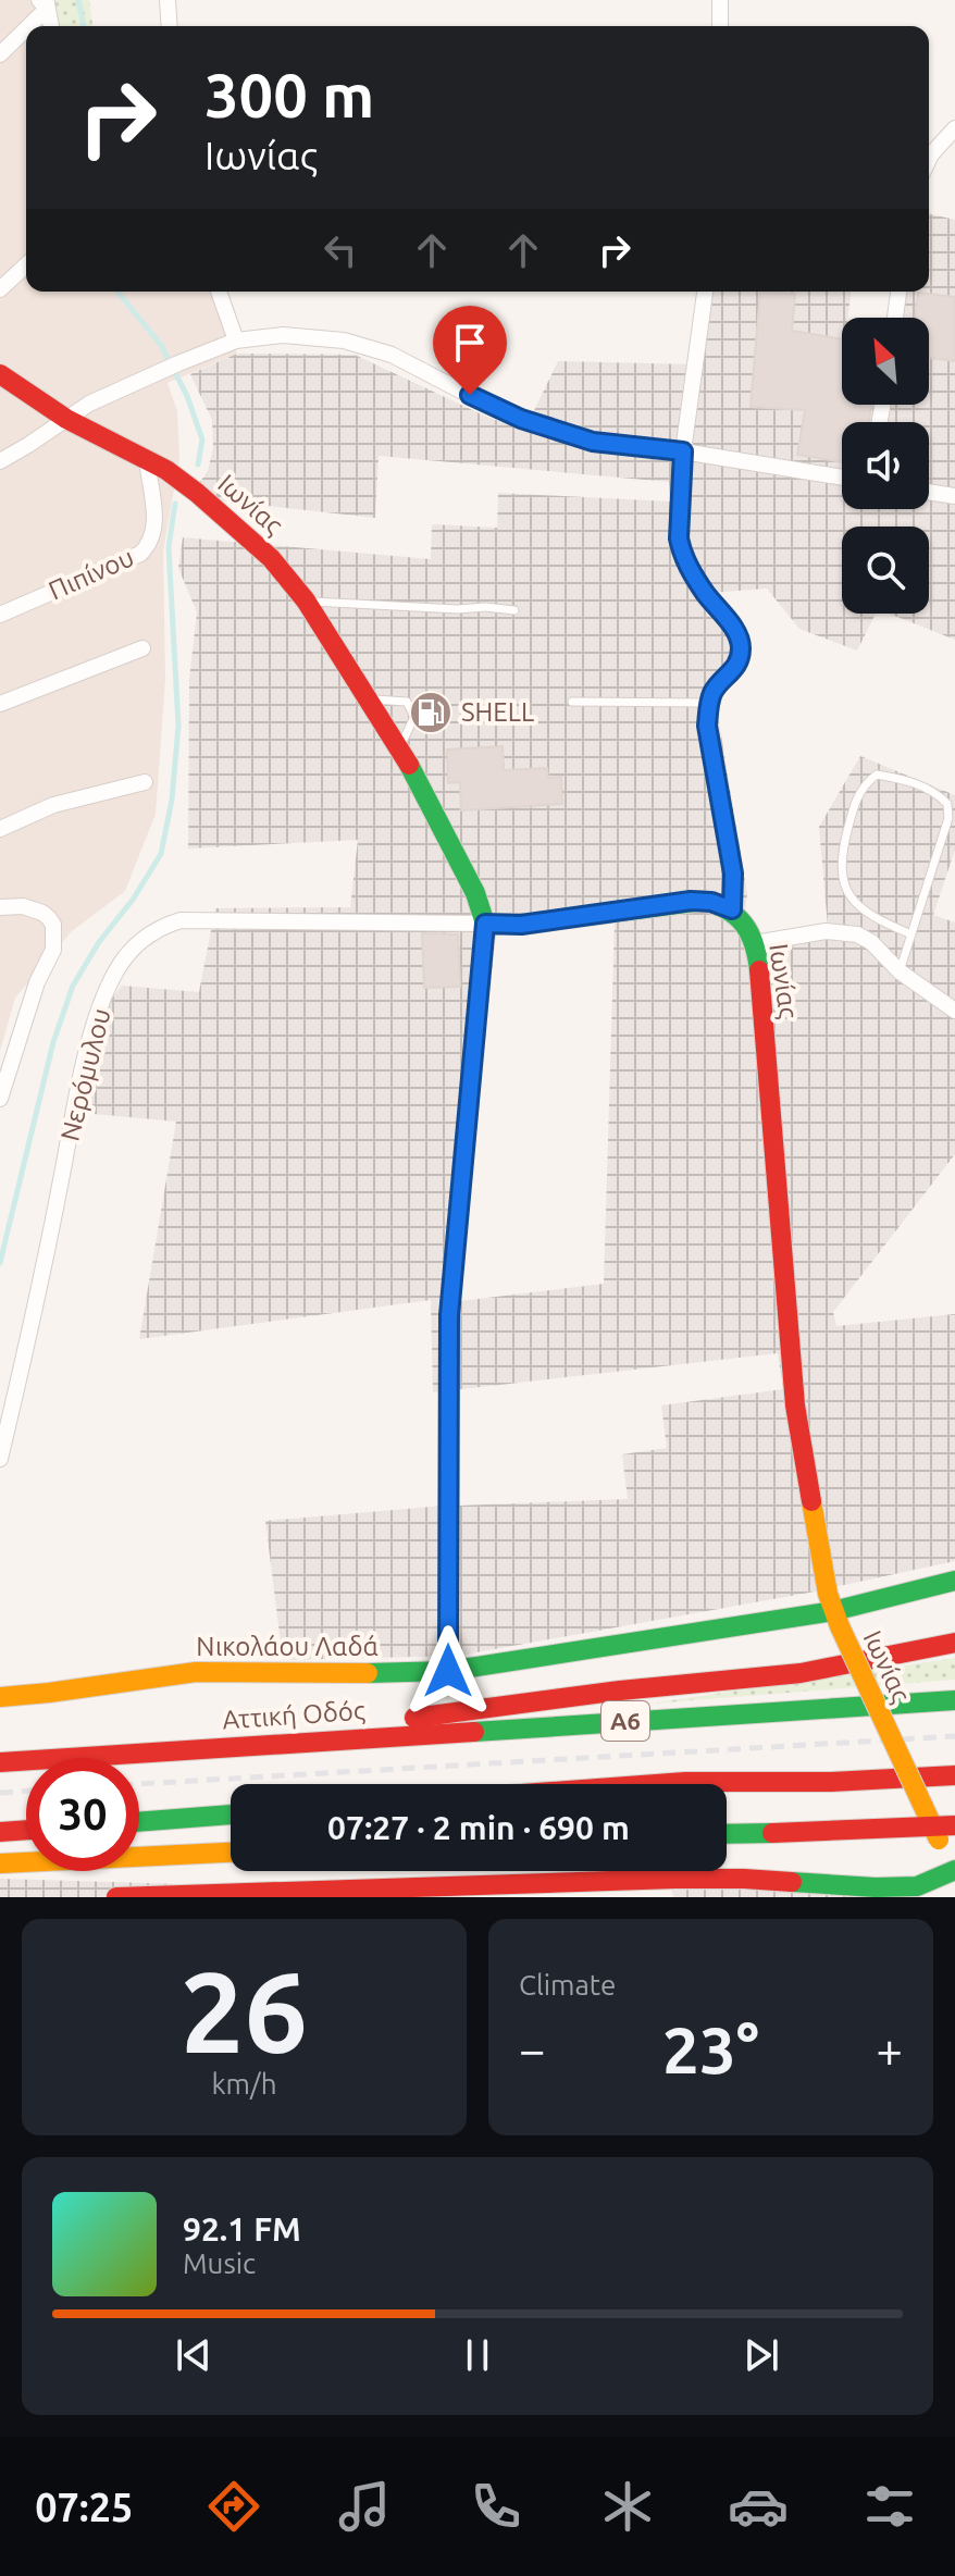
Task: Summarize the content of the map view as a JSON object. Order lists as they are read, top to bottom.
{
  "streets": {
    "main road": [
      "Ιωνίας",
      "Νικολάου Λαδά",
      "Αττική Οδός",
      "Α6"
    ],
    "street": ["Πιπίνου", "Νερόμυλου"]
  },
  "crossings": [
    ["Ιωνίας", "Πιπίνου"],
    ["Ιωνίας", "Νερόμυλου"],
    ["Ιωνίας", "Νικολάου Λαδά"]
  ],
  "places": {
    "fuel station": ["SHELL"]
  },
  "north": "top left",
  "page": {
    "turn": ["300 m", "Ιωνίας"],
    "limit": "30",
    "trip": "07:27 · 2 min · 690 m",
    "tile": [
      ["26", "km/h"],
      "Climate"
    ],
    "heat": ["−", "23°", "+"],
    "song": ["92.1 FM", "Music"],
    "tabs": "07:25"
  }
}
